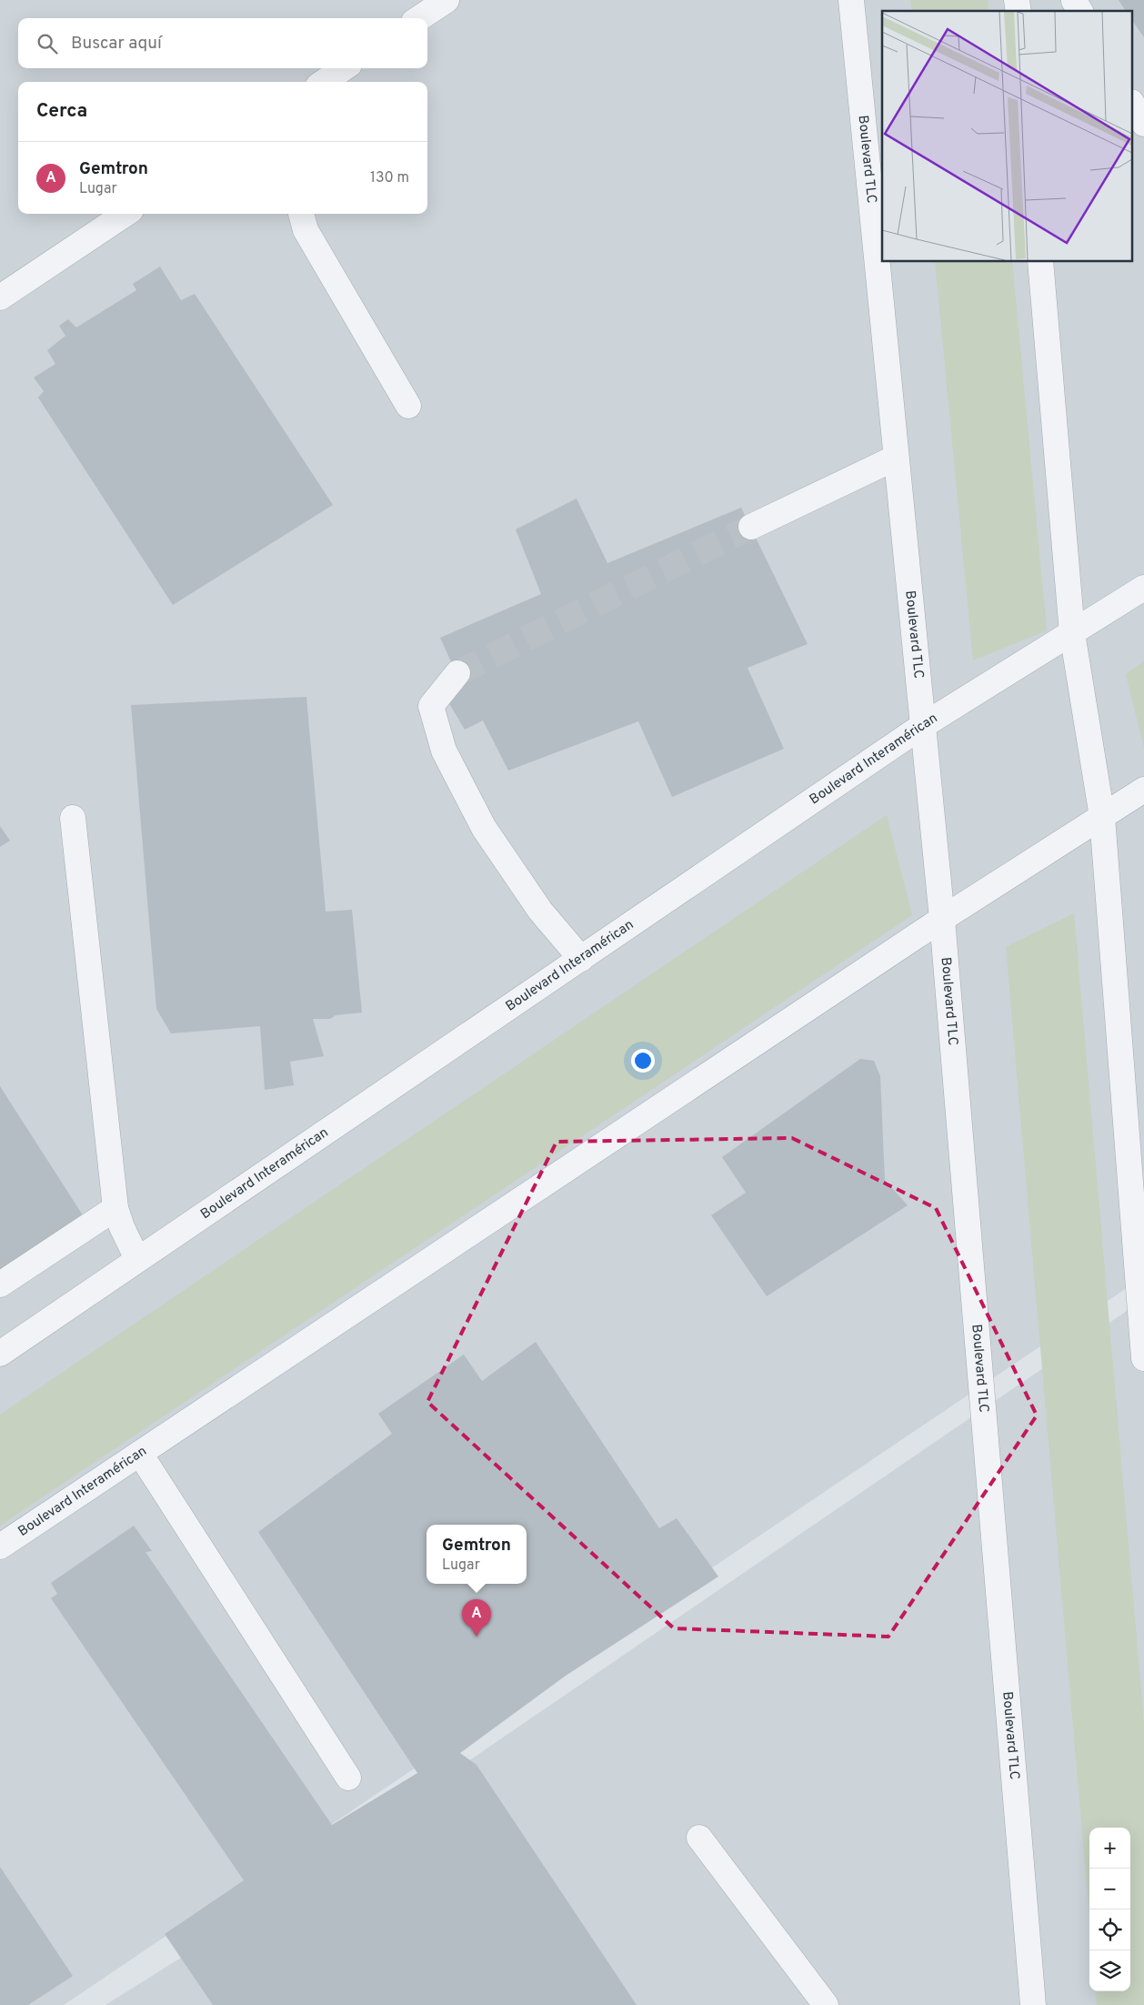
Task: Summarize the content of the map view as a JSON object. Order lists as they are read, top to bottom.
{
  "streets": {
    "street": ["Boulevard TLC", "Boulevard Interamérican"]
  },
  "crossings": [
    ["Boulevard TLC", "Boulevard Interamérican"]
  ],
  "page": {
    "search": "Buscar aquí",
    "heading": "Cerca",
    "list": [
      {
        "mark": "A",
        "name": "Gemtron",
        "note": "Lugar",
        "value": "130 m"
      }
    ],
    "popup": ["Gemtron", "Lugar"],
    "pins": "A",
    "map_buttons": ["+", "−"]
  }
}
